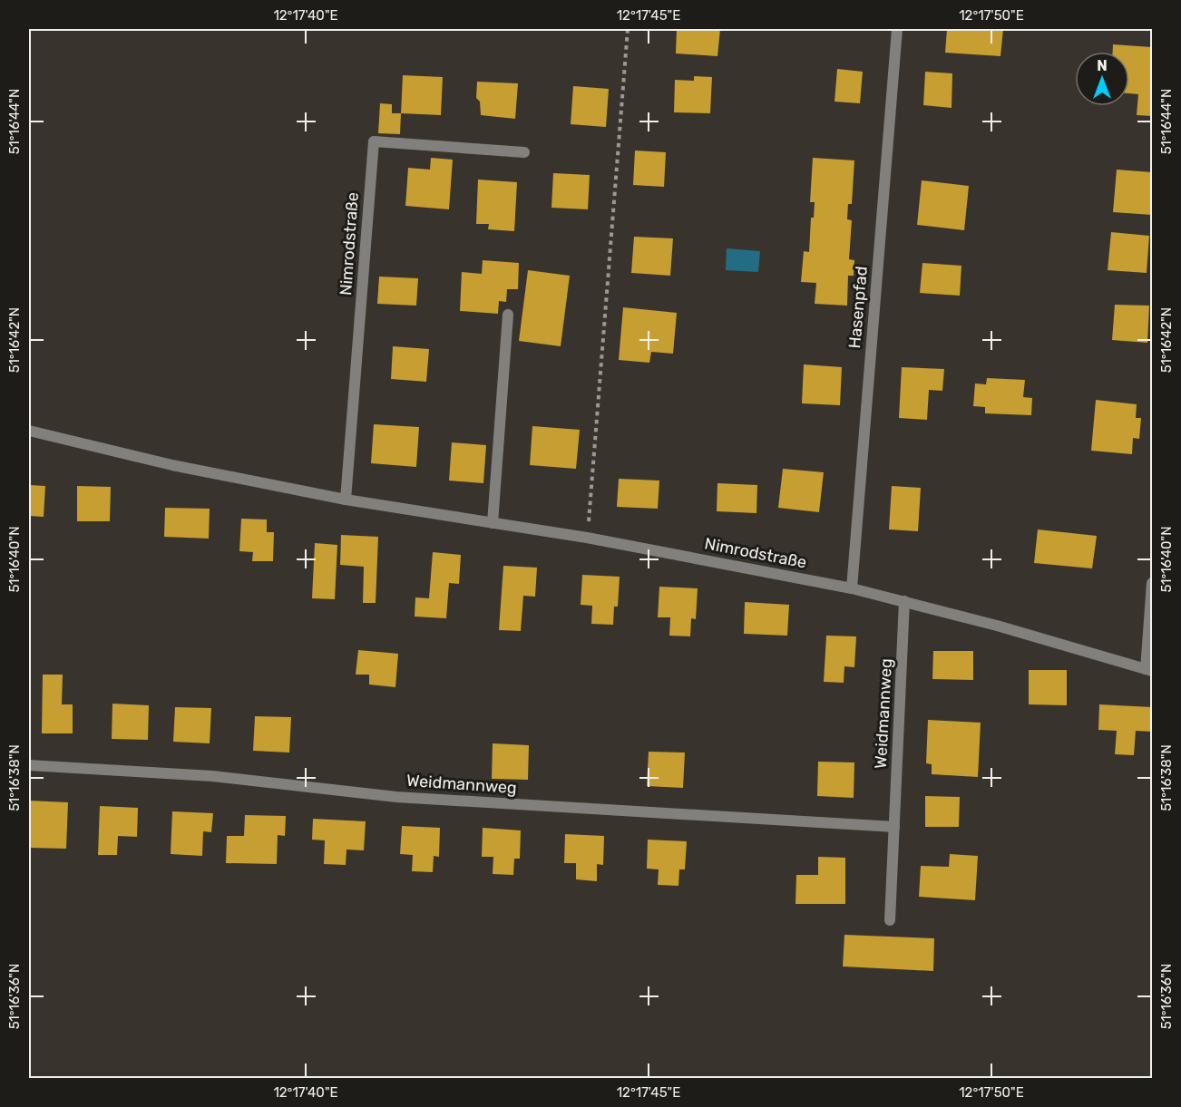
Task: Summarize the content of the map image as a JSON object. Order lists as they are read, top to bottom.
{
  "streets": {
    "street": ["Nimrodstraße", "Hasenpfad", "Weidmannweg"]
  },
  "crossings": [
    ["Nimrodstraße", "Hasenpfad"],
    ["Nimrodstraße", "Weidmannweg"]
  ],
  "north": "top",
  "coordinates": [
    "12°17'40\"E",
    "12°17'45\"E",
    "12°17'50\"E",
    "51°16'44\"N",
    "51°16'42\"N",
    "51°16'40\"N",
    "51°16'38\"N",
    "51°16'36\"N"
  ]
}
